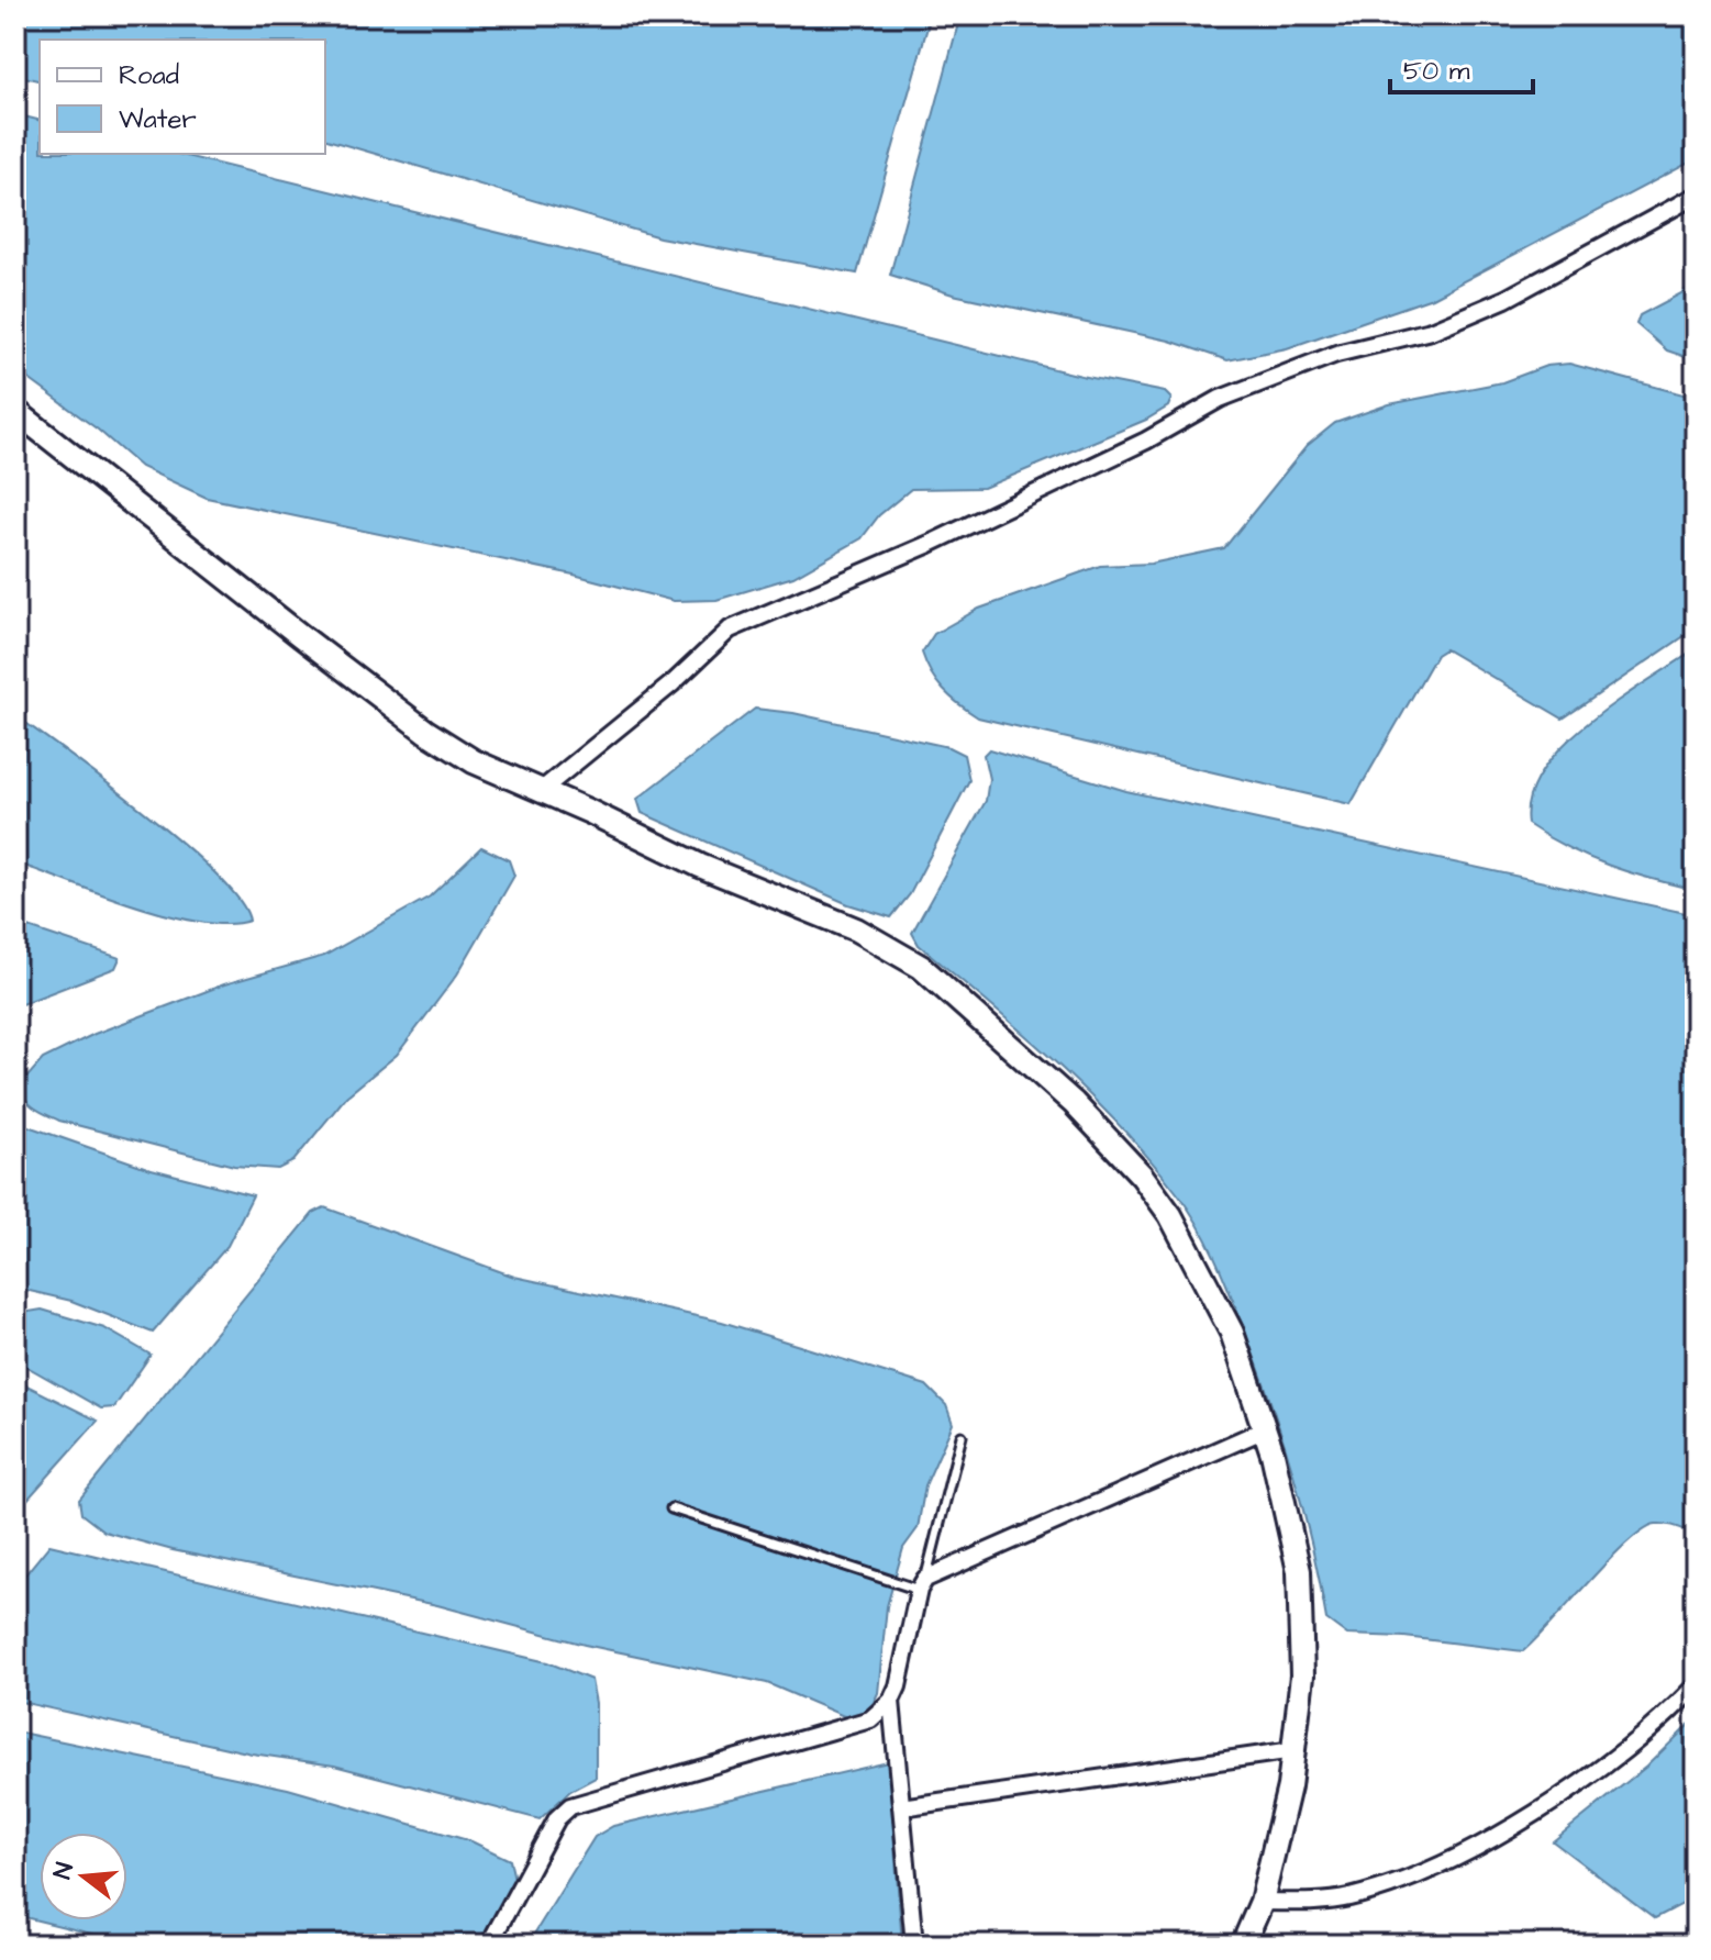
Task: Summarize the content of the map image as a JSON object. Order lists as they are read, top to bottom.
{
  "legend": ["Road", "Water"],
  "scale_bar": "50 m",
  "north": "left"
}
